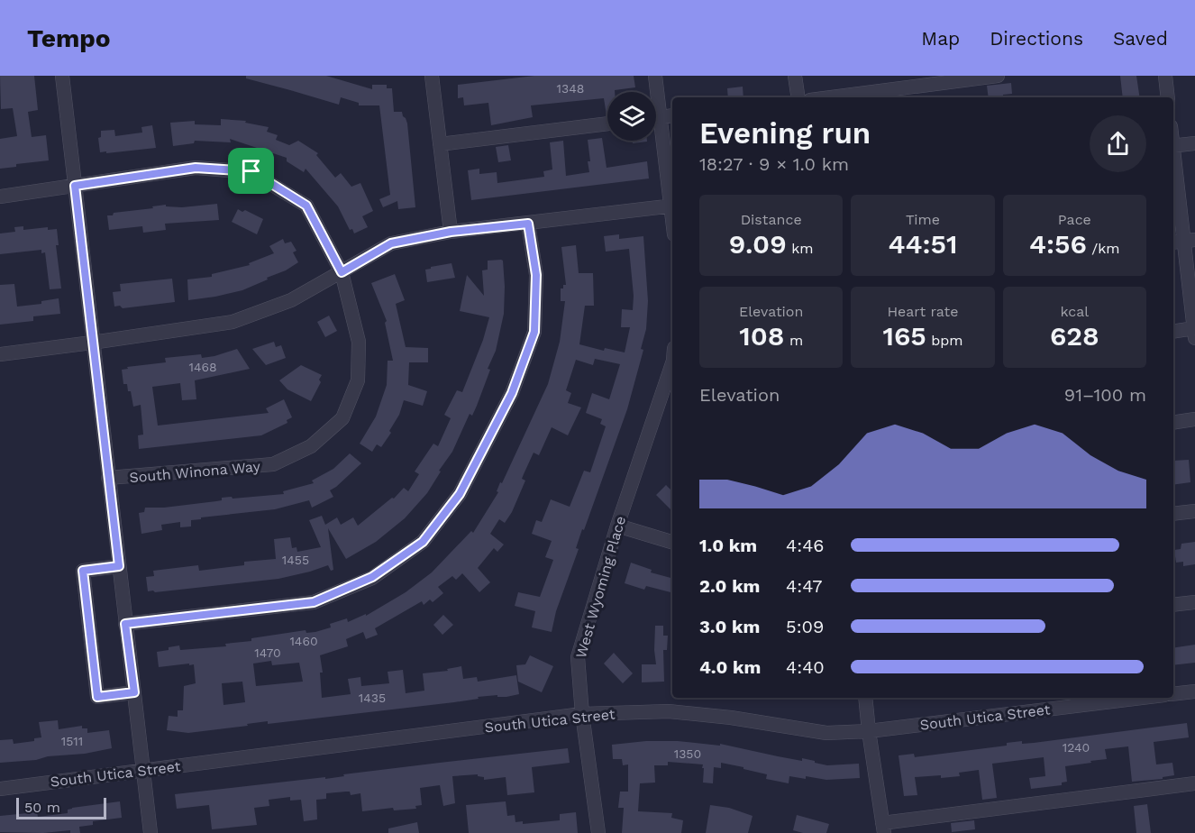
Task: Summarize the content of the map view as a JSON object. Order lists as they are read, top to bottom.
{
  "streets": {
    "street": ["South Winona Way", "West Wyoming Place", "South Utica Street"]
  },
  "crossings": [
    ["West Wyoming Place", "South Utica Street"]
  ],
  "house_numbers": [
    "1348",
    "1468",
    "1455",
    "1460",
    "1470",
    "1435",
    "1511",
    "1240",
    "1350"
  ],
  "scale_bar": "50 m",
  "page": {
    "header": "Tempo",
    "nav": ["Map", "Directions", "Saved"],
    "heading": ["Evening run", "18:27 · 9 × 1.0 km"],
    "stats": [
      ["Distance", "9.09 km"],
      ["Time", "44:51"],
      ["Pace", "4:56 /km"],
      ["Elevation", "108 m"],
      ["Heart rate", "165 bpm"],
      ["kcal", "628"]
    ],
    "chart": ["Elevation", "91–100 m"],
    "list": [
      {
        "name": "1.0 km",
        "note": "4:46"
      },
      {
        "name": "2.0 km",
        "note": "4:47"
      },
      {
        "name": "3.0 km",
        "note": "5:09"
      },
      {
        "name": "4.0 km",
        "note": "4:40"
      }
    ],
    "scale": "50 m"
  }
}
